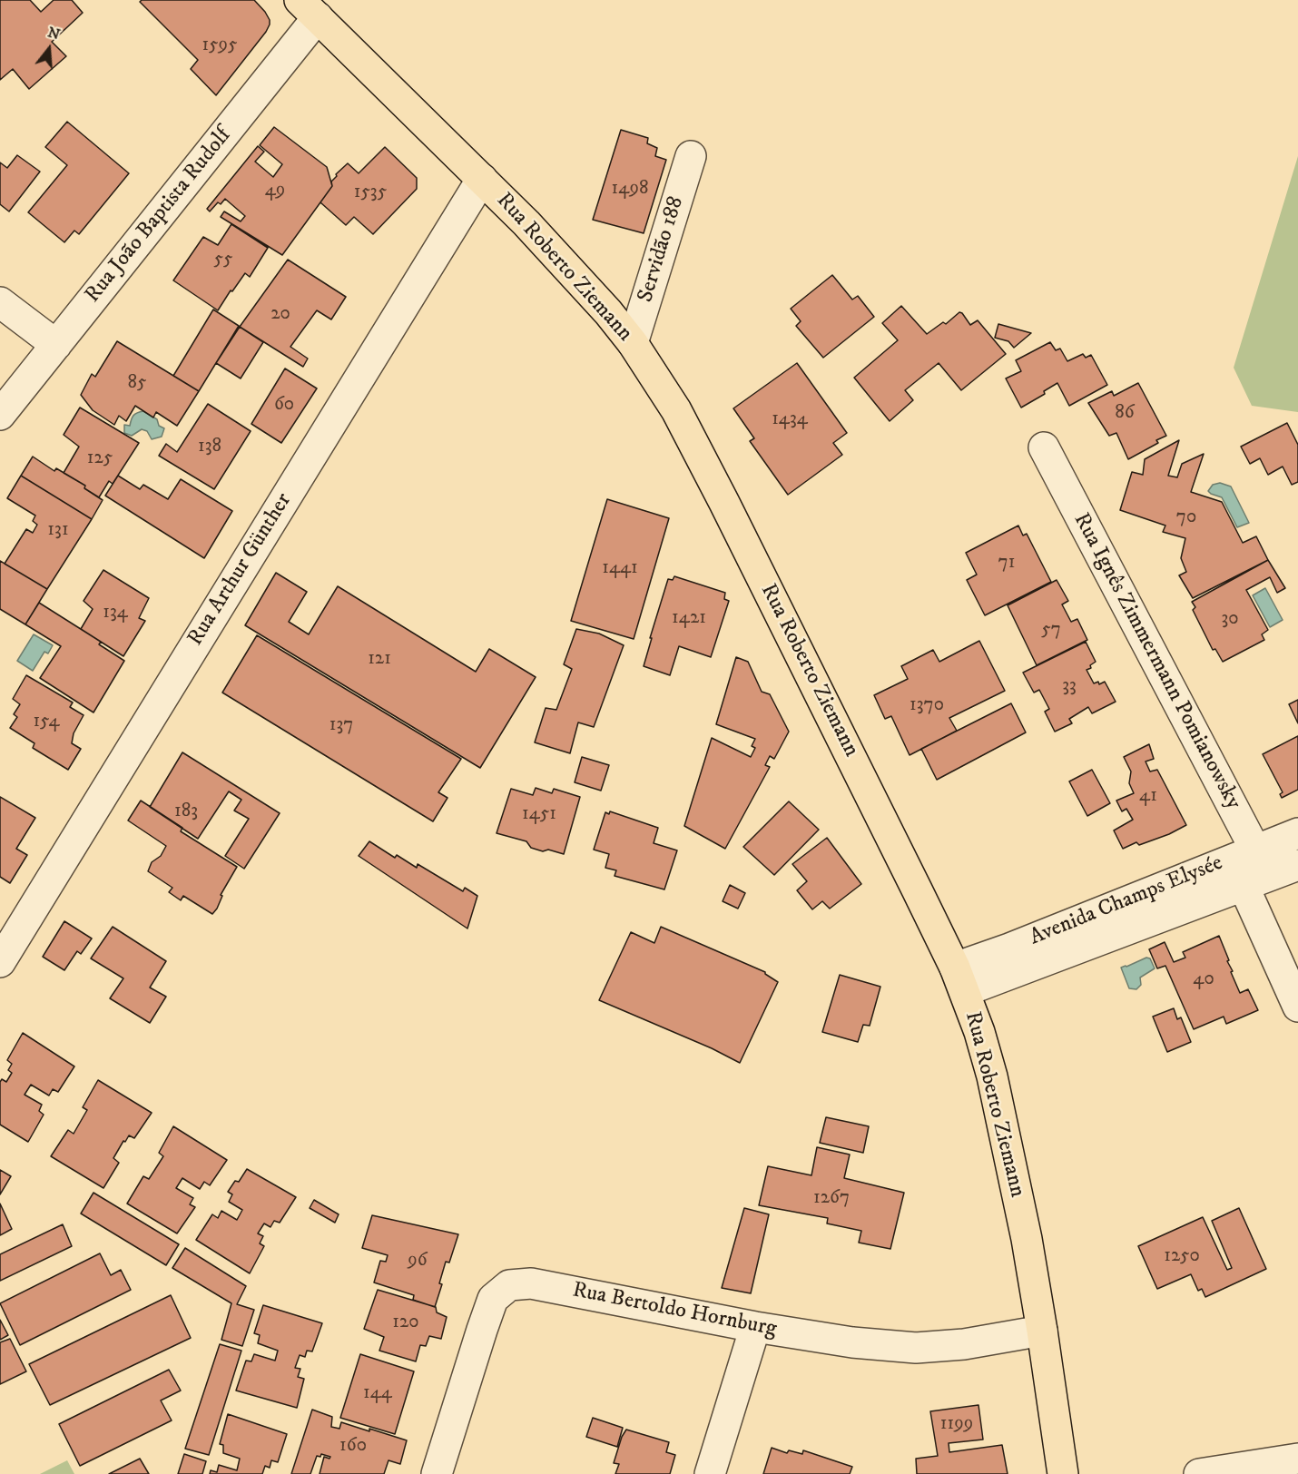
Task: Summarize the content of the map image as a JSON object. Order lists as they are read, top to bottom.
{
  "streets": {
    "main road": ["Rua Roberto Ziemann"],
    "street": [
      "Rua João Baptista Rudolf",
      "Servidão 188",
      "Rua Arthur Günther",
      "Rua Ignês Zimmermann Pomianowsky",
      "Avenida Champs Elysée",
      "Rua Bertoldo Hornburg"
    ]
  },
  "crossings": [
    ["Rua João Baptista Rudolf", "Rua Roberto Ziemann"],
    ["Servidão 188", "Rua Roberto Ziemann"],
    ["Rua Roberto Ziemann", "Rua Arthur Günther"],
    ["Rua Roberto Ziemann", "Avenida Champs Elysée"],
    ["Rua Roberto Ziemann", "Rua Bertoldo Hornburg"],
    ["Rua Ignês Zimmermann Pomianowsky", "Avenida Champs Elysée"]
  ],
  "house_numbers": [
    "1595",
    "1498",
    "49",
    "1535",
    "55",
    "20",
    "85",
    "60",
    "86",
    "1434",
    "138",
    "125",
    "70",
    "131",
    "71",
    "1441",
    "134",
    "1421",
    "30",
    "57",
    "121",
    "33",
    "1370",
    "154",
    "137",
    "41",
    "183",
    "1451",
    "40",
    "1267",
    "1250",
    "96",
    "120",
    "144",
    "1199",
    "160"
  ],
  "north": "top"
}
